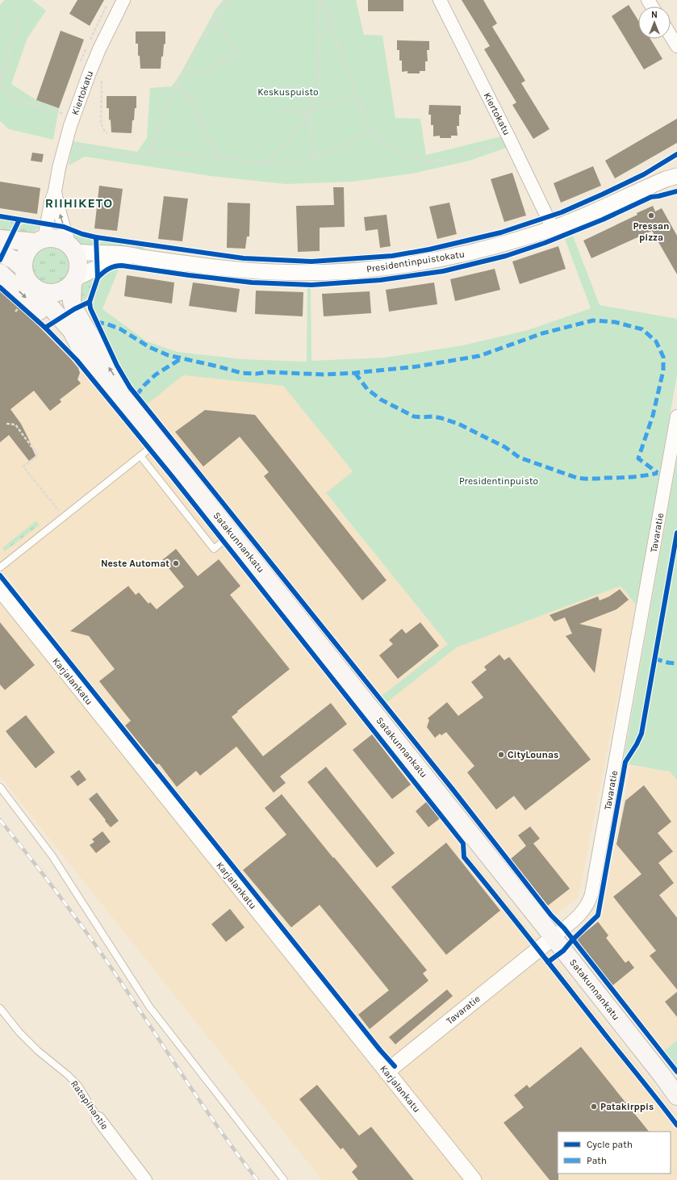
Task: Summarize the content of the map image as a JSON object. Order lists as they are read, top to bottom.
{
  "streets": {
    "main road": ["Satakunnankatu"],
    "street": [
      "Kiertokatu",
      "Presidentinpuistokatu",
      "Tavaratie",
      "Karjalankatu",
      "Ratapihantie"
    ]
  },
  "crossings": [
    ["Kiertokatu", "Presidentinpuistokatu"],
    ["Kiertokatu", "Satakunnankatu"],
    ["Presidentinpuistokatu", "Satakunnankatu"],
    ["Tavaratie", "Satakunnankatu"],
    ["Tavaratie", "Karjalankatu"]
  ],
  "districts": ["RIIHIKETO"],
  "parks": ["Keskuspuisto", "Presidentinpuisto"],
  "places": [
    "Pressan pizza",
    "Neste Automat",
    "CityLounas",
    "Patakirppis"
  ],
  "legend": ["Cycle path", "Path"],
  "north": "top"
}
